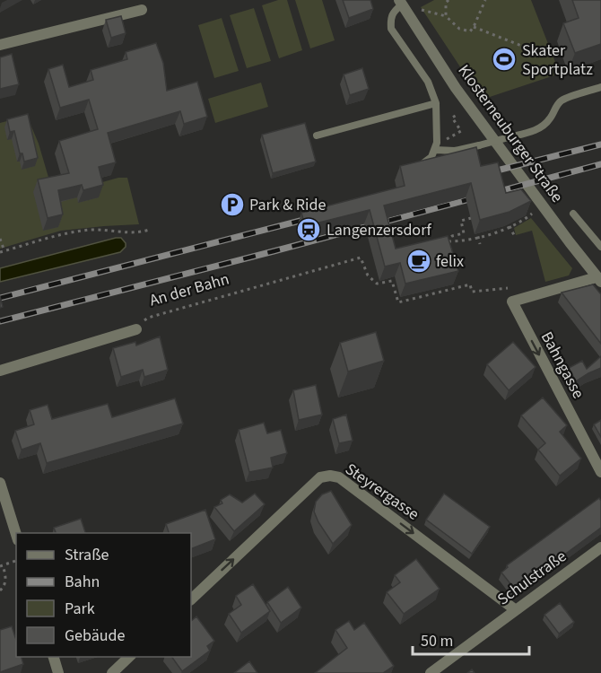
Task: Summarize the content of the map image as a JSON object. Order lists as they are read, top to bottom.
{
  "streets": {
    "street": [
      "Klosterneuburger Straße",
      "Bahngasse",
      "Steyrergasse",
      "Schulstraße"
    ],
    "path": ["An der Bahn"]
  },
  "crossings": [
    ["Klosterneuburger Straße", "Bahngasse"],
    ["Steyrergasse", "Schulstraße"]
  ],
  "places": {
    "sports": ["Skater Sportplatz"],
    "parking": ["Park & Ride"],
    "station": ["Langenzersdorf"],
    "cafe": ["felix"]
  },
  "legend": [
    "Straße",
    "Bahn",
    "Park",
    "Gebäude"
  ],
  "scale_bar": "50 m"
}
